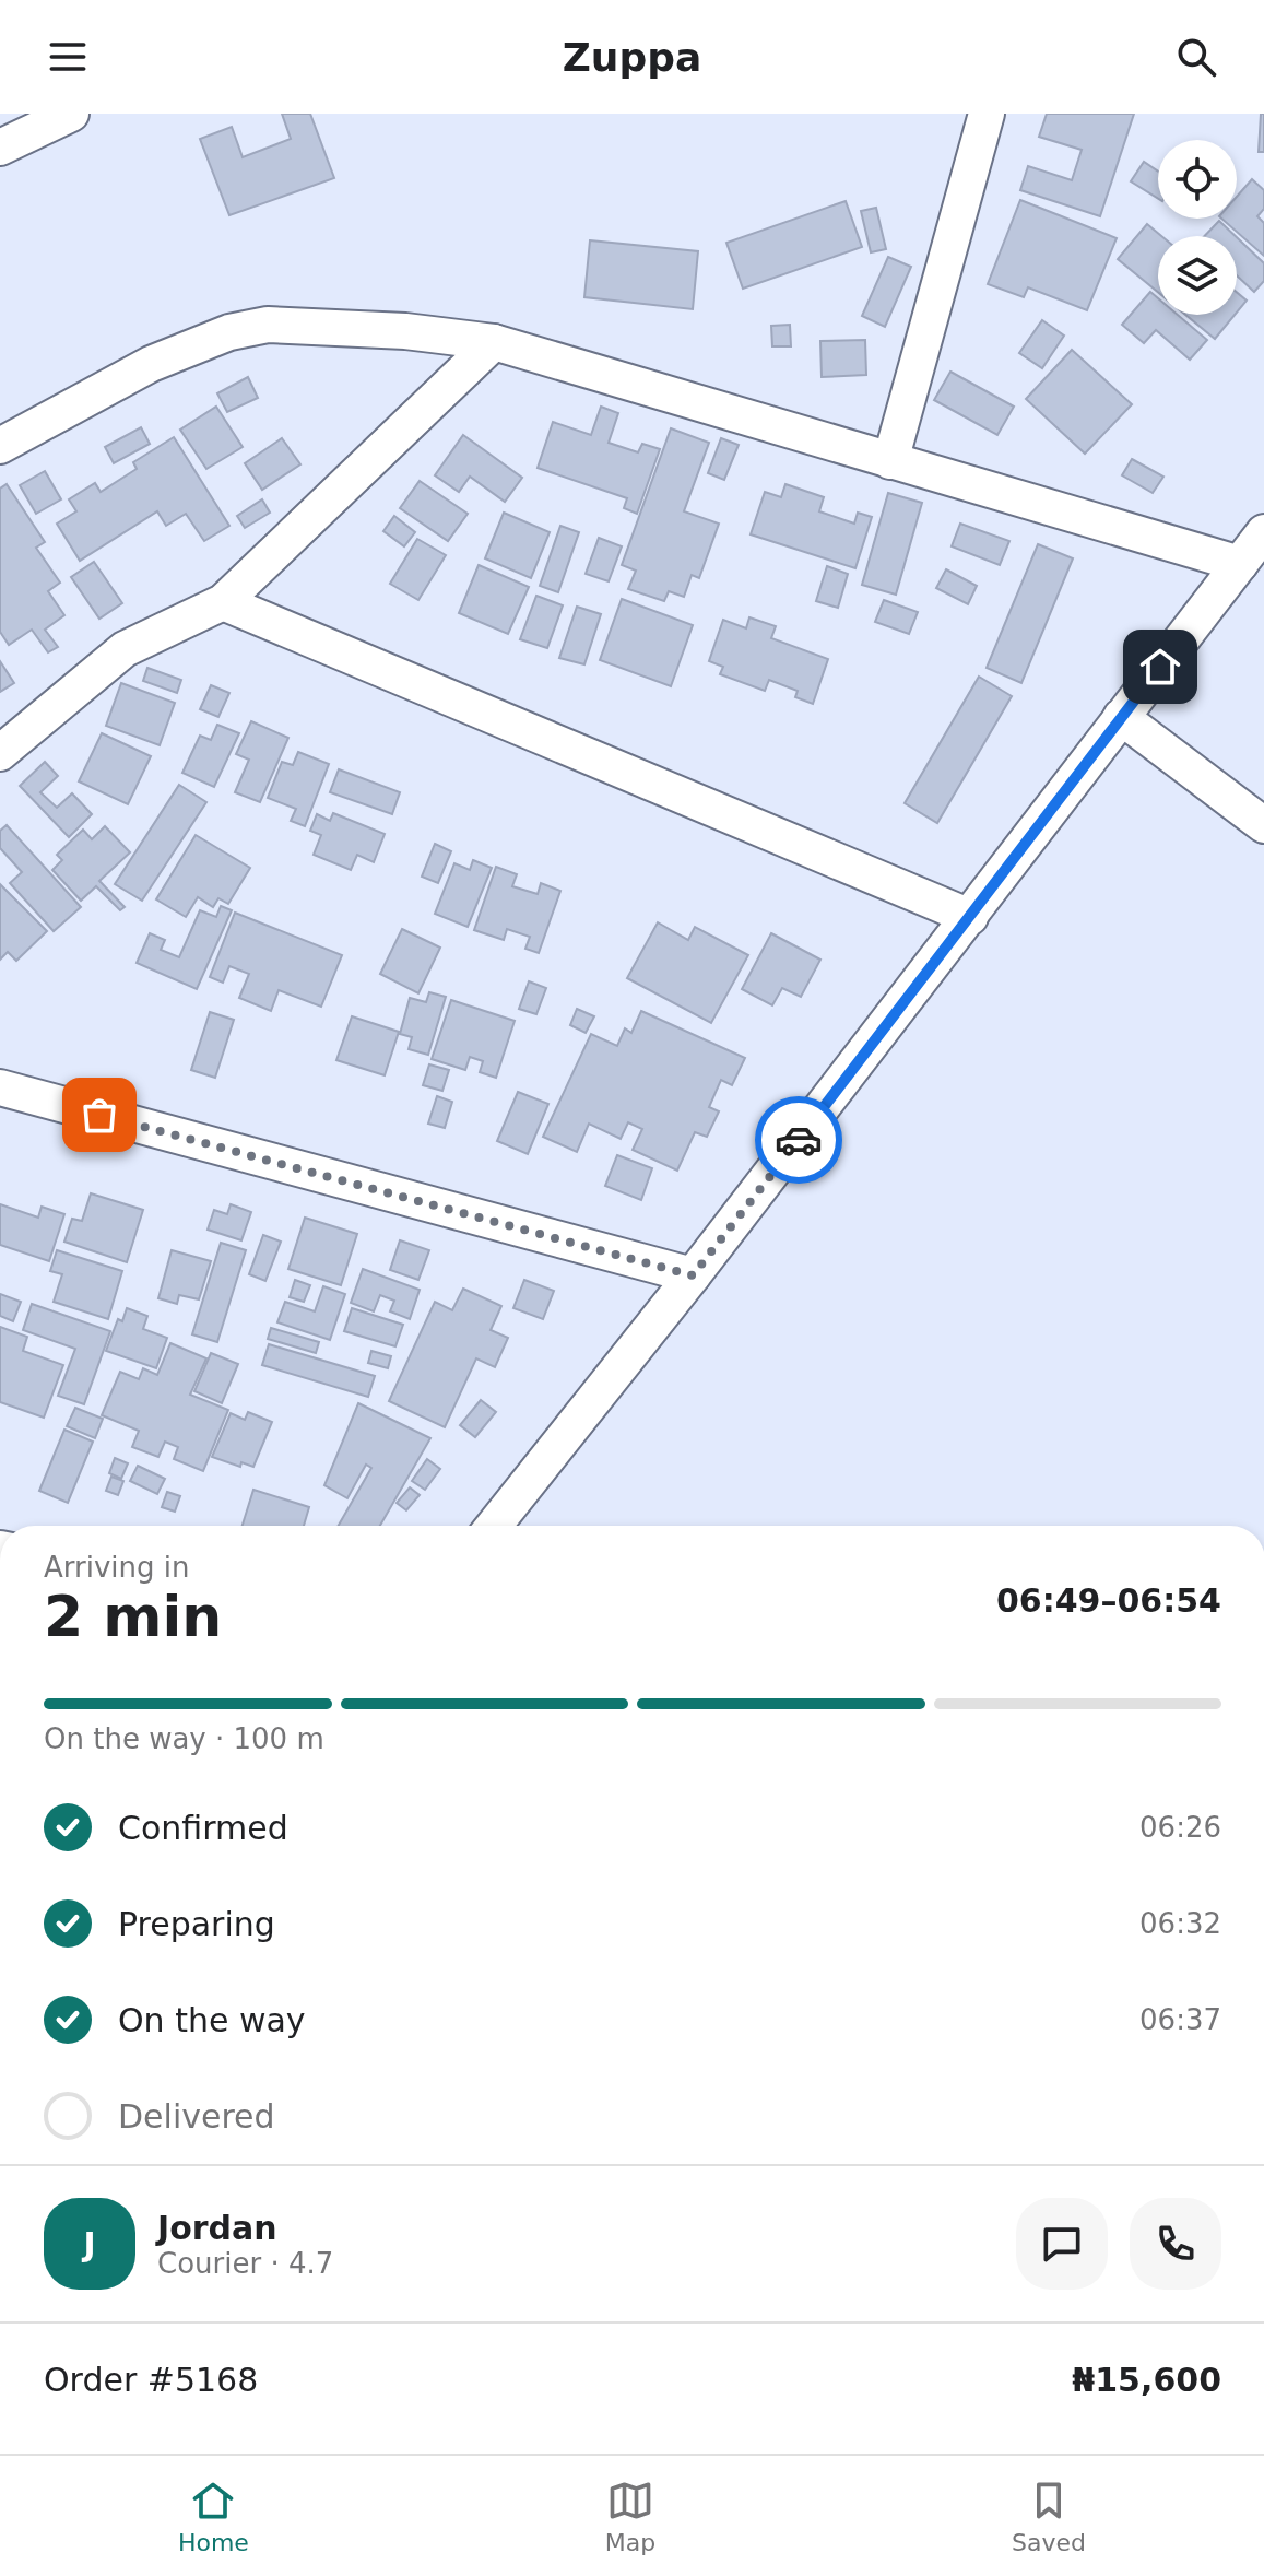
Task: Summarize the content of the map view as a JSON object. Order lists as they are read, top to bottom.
{
  "page": {
    "header": "Zuppa",
    "heading": ["2 min", "Arriving in", "06:49–06:54"],
    "panel": [
      "Jordan",
      "Courier · 4.7",
      "Order #5168",
      "₦15,600"
    ],
    "bar": "On the way · 100 m",
    "list": [
      ["Confirmed", "06:26"],
      ["Preparing", "06:32"],
      ["On the way", "06:37"],
      "Delivered"
    ],
    "round": "J",
    "tabs": ["Home", "Map", "Saved"]
  }
}
